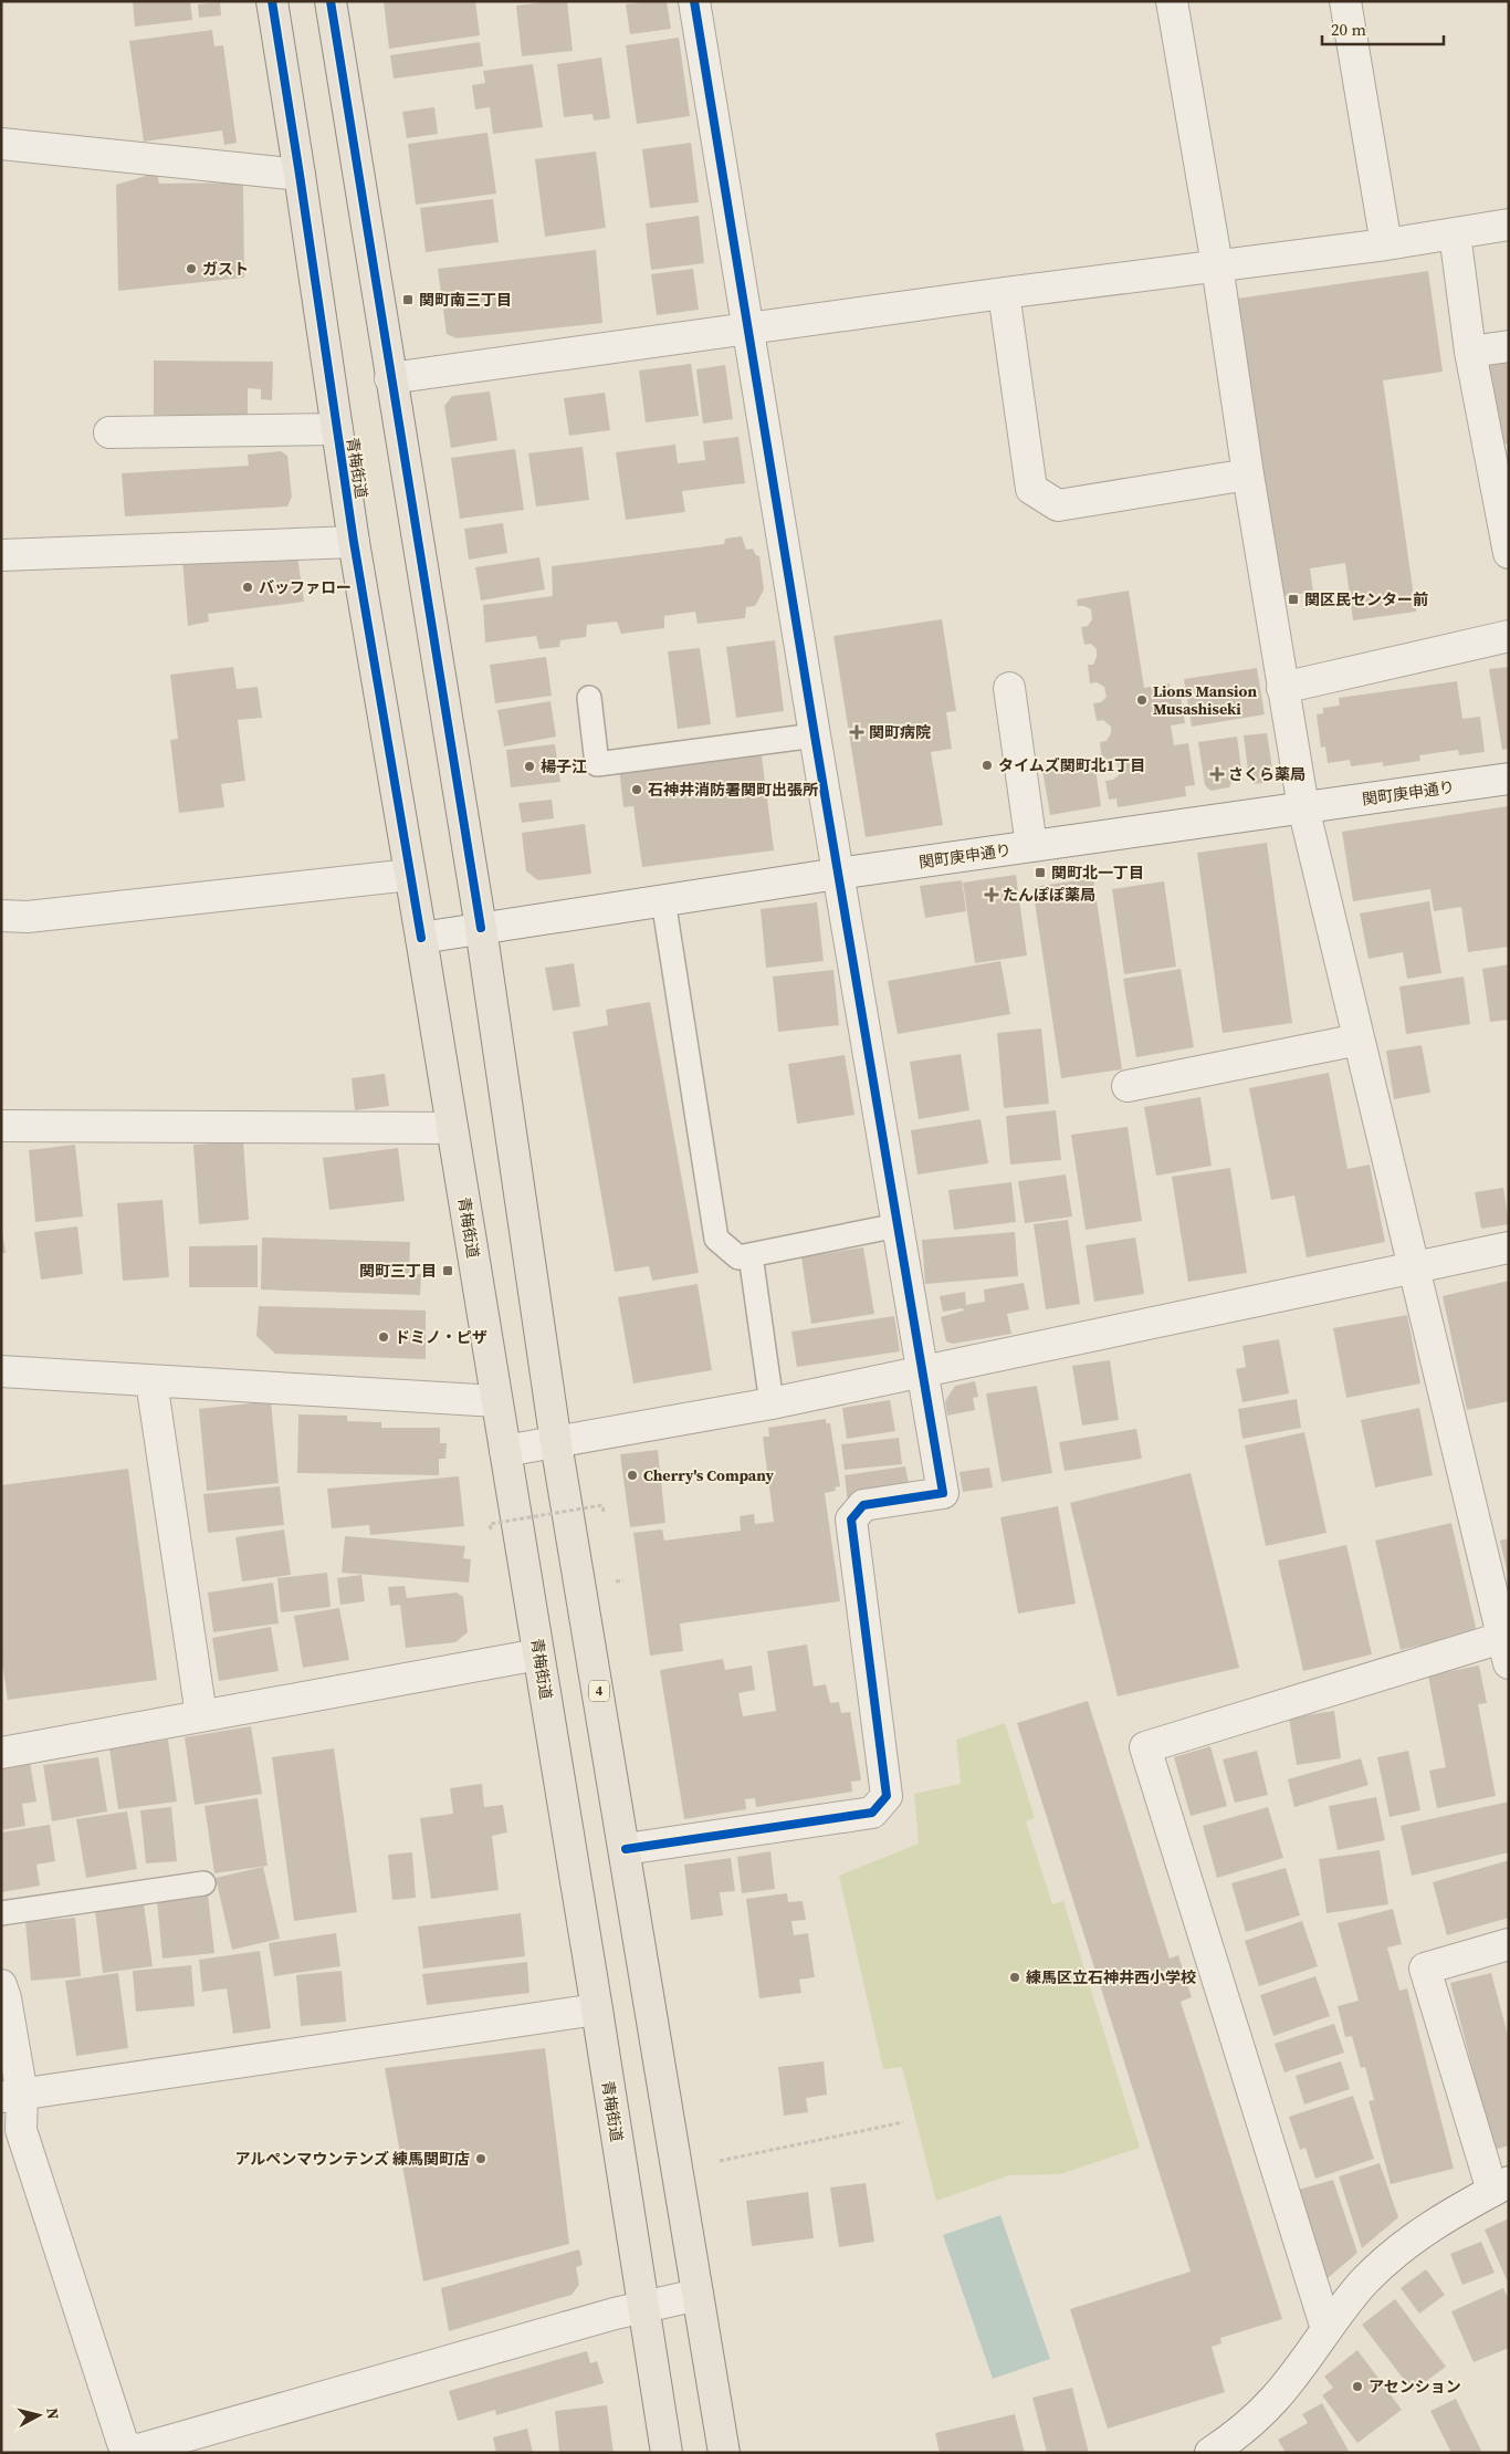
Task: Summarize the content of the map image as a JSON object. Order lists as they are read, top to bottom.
{
  "streets": {
    "main road": ["青梅街道", "4"],
    "street": ["関町庚申通り"]
  },
  "crossings": [
    ["青梅街道", "関町庚申通り"],
    ["関町庚申通り", "4"]
  ],
  "places": {
    "other": [
      "ガスト",
      "バッファロー",
      "Lions Mansion Musashiseki",
      "タイムズ関町北1丁目",
      "楊子江",
      "石神井消防署関町出張所",
      "ドミノ・ピザ",
      "Cherry's Company",
      "練馬区立石神井西小学校",
      "アルペンマウンテンズ 練馬関町店",
      "アセンション"
    ],
    "transit": [
      "関町南三丁目",
      "関区民センター前",
      "関町北一丁目",
      "関町三丁目"
    ],
    "health": ["関町病院", "さくら薬局", "たんぽぽ薬局"]
  },
  "scale_bar": "20 m",
  "north": "right"
}
